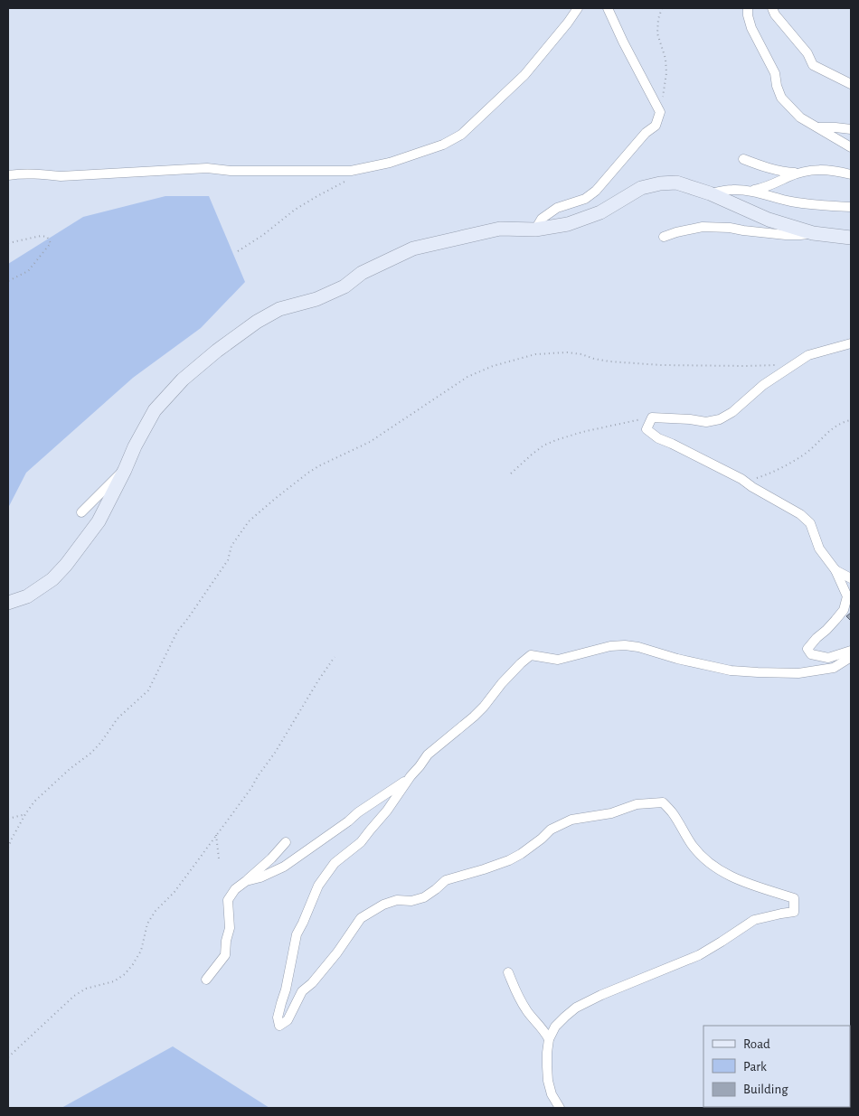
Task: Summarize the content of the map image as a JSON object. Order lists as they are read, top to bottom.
{
  "legend": ["Road", "Park", "Building"]
}
